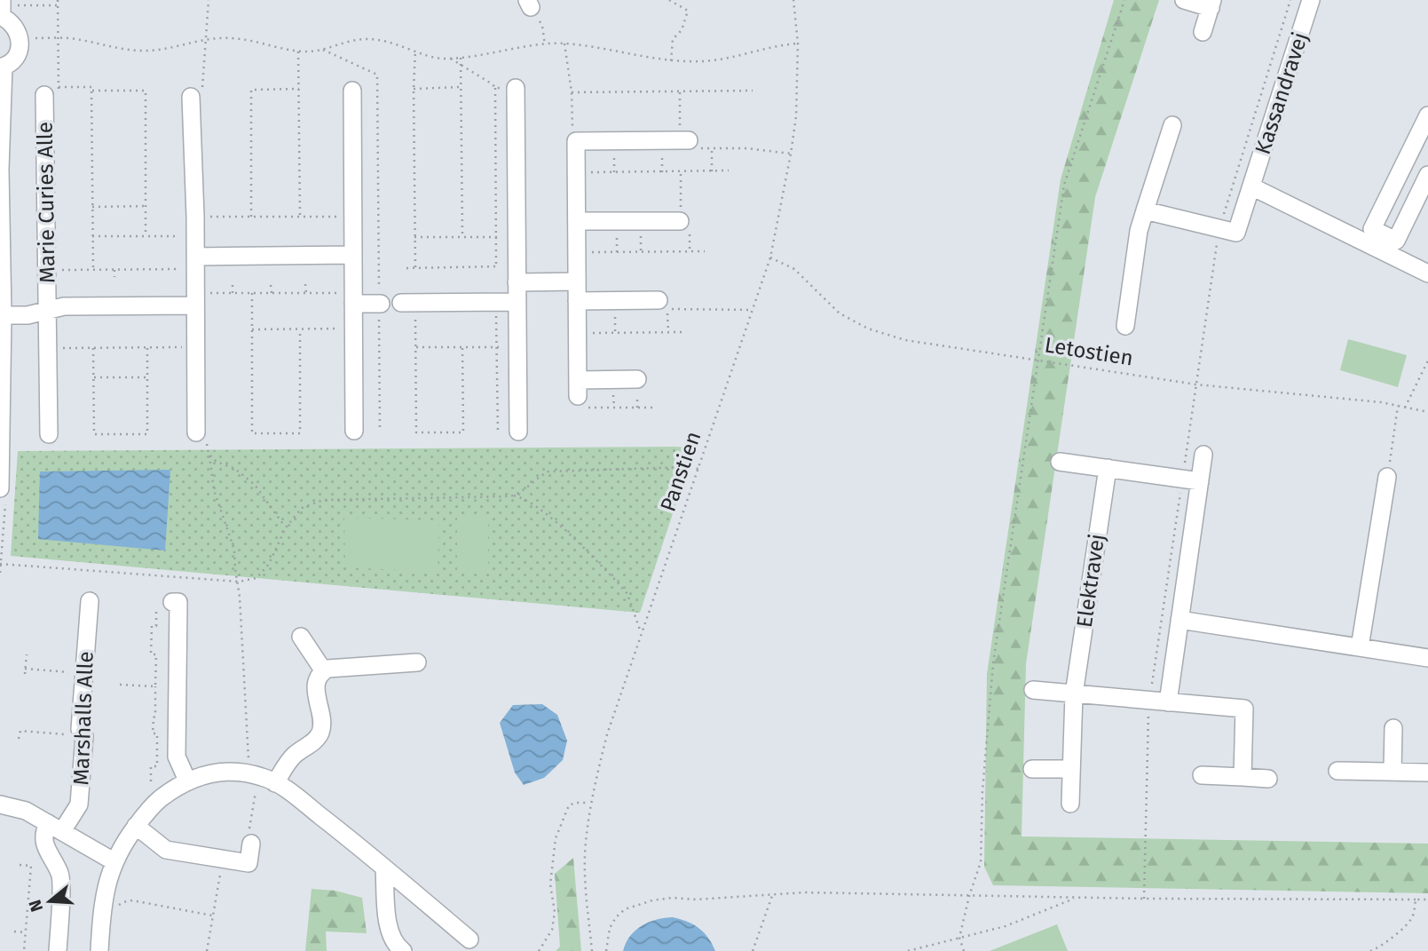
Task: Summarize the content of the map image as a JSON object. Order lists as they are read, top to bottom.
{
  "streets": {
    "street": [
      "Kassandravej",
      "Marie Curies Alle",
      "Elektravej",
      "Marshalls Alle"
    ],
    "path": ["Letostien", "Panstien"]
  },
  "crossings": [
    ["Letostien", "Panstien"]
  ],
  "north": "left"
}
